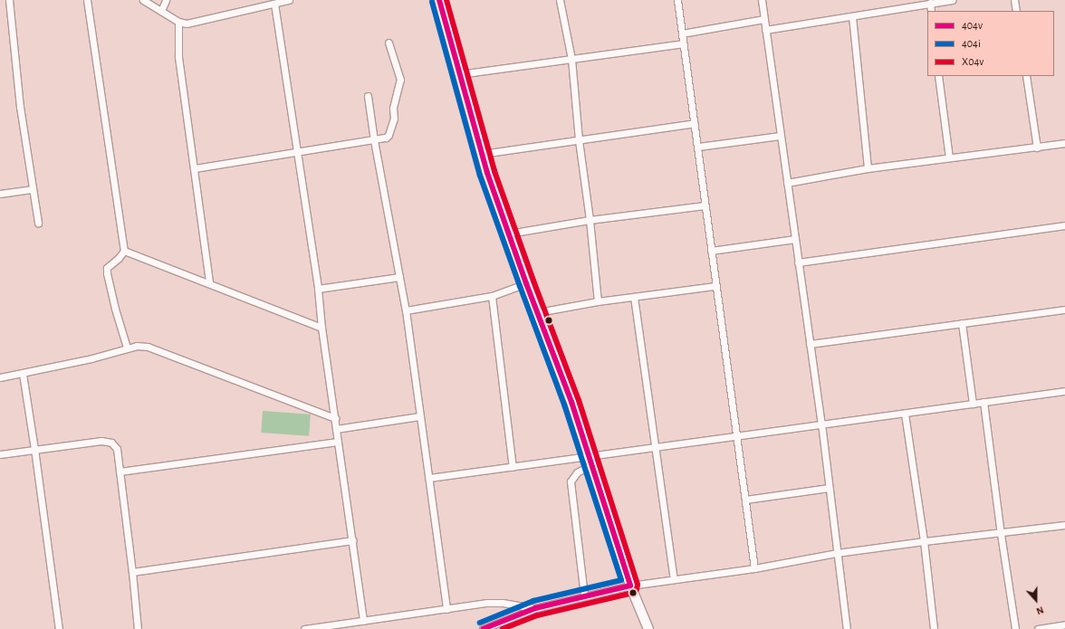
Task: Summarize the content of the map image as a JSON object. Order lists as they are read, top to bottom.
{
  "lines": ["transit line 404v", "transit line X04v", "transit line 404i"],
  "legend": ["404v", "404i", "X04v"],
  "north": "bottom"
}
